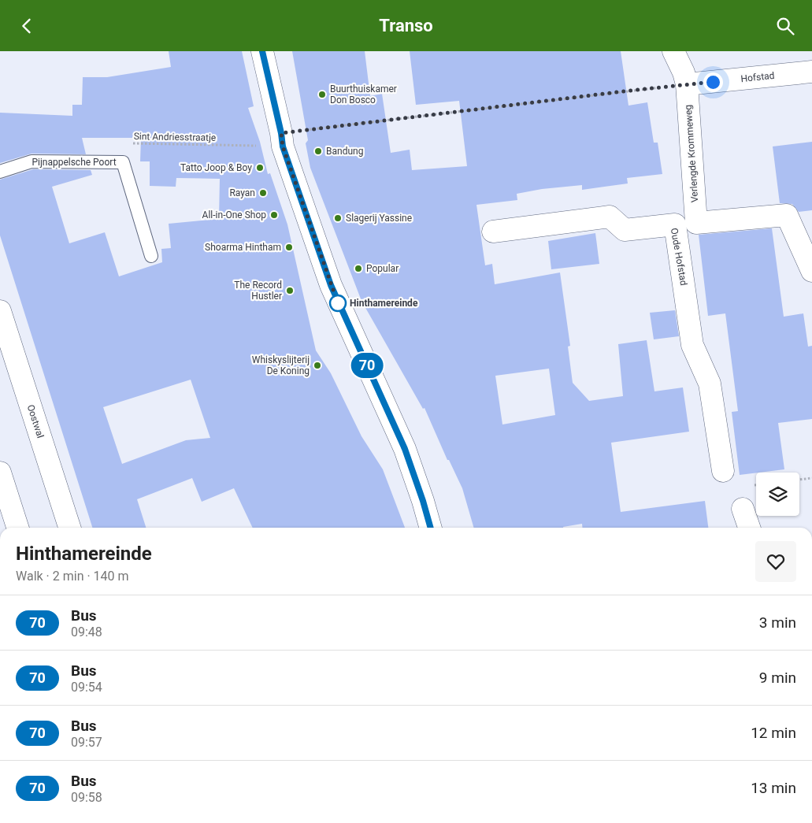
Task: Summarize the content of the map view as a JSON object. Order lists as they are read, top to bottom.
{
  "streets": {
    "street": [
      "Hofstad",
      "Verlengde Krommeweg",
      "Oude Hofstad",
      "Oostwal"
    ],
    "lane": ["Pijnappelsche Poort"],
    "path": ["Sint Andriesstraatje"]
  },
  "crossings": [
    ["Hofstad", "Verlengde Krommeweg"]
  ],
  "places": [
    "Buurthuiskamer Don Bosco",
    "Bandung",
    "Tatto Joop & Boy",
    "Rayan",
    "All-in-One Shop",
    "Slagerij Yassine",
    "Shoarma Hintham",
    "Popular",
    "The Record Hustler",
    "Hinthamereinde",
    "Whiskyslijterij De Koning"
  ],
  "lines": ["bus line 70"],
  "page": {
    "header": "Transo",
    "on_map": "70",
    "heading": ["Hinthamereinde", "Walk · 2 min · 140 m"],
    "list": [
      {
        "mark": "70",
        "name": "Bus",
        "note": "09:48",
        "value": "3 min"
      },
      {
        "mark": "70",
        "name": "Bus",
        "note": "09:54",
        "value": "9 min"
      },
      {
        "mark": "70",
        "name": "Bus",
        "note": "09:57",
        "value": "12 min"
      },
      {
        "mark": "70",
        "name": "Bus",
        "note": "09:58",
        "value": "13 min"
      }
    ]
  }
}
